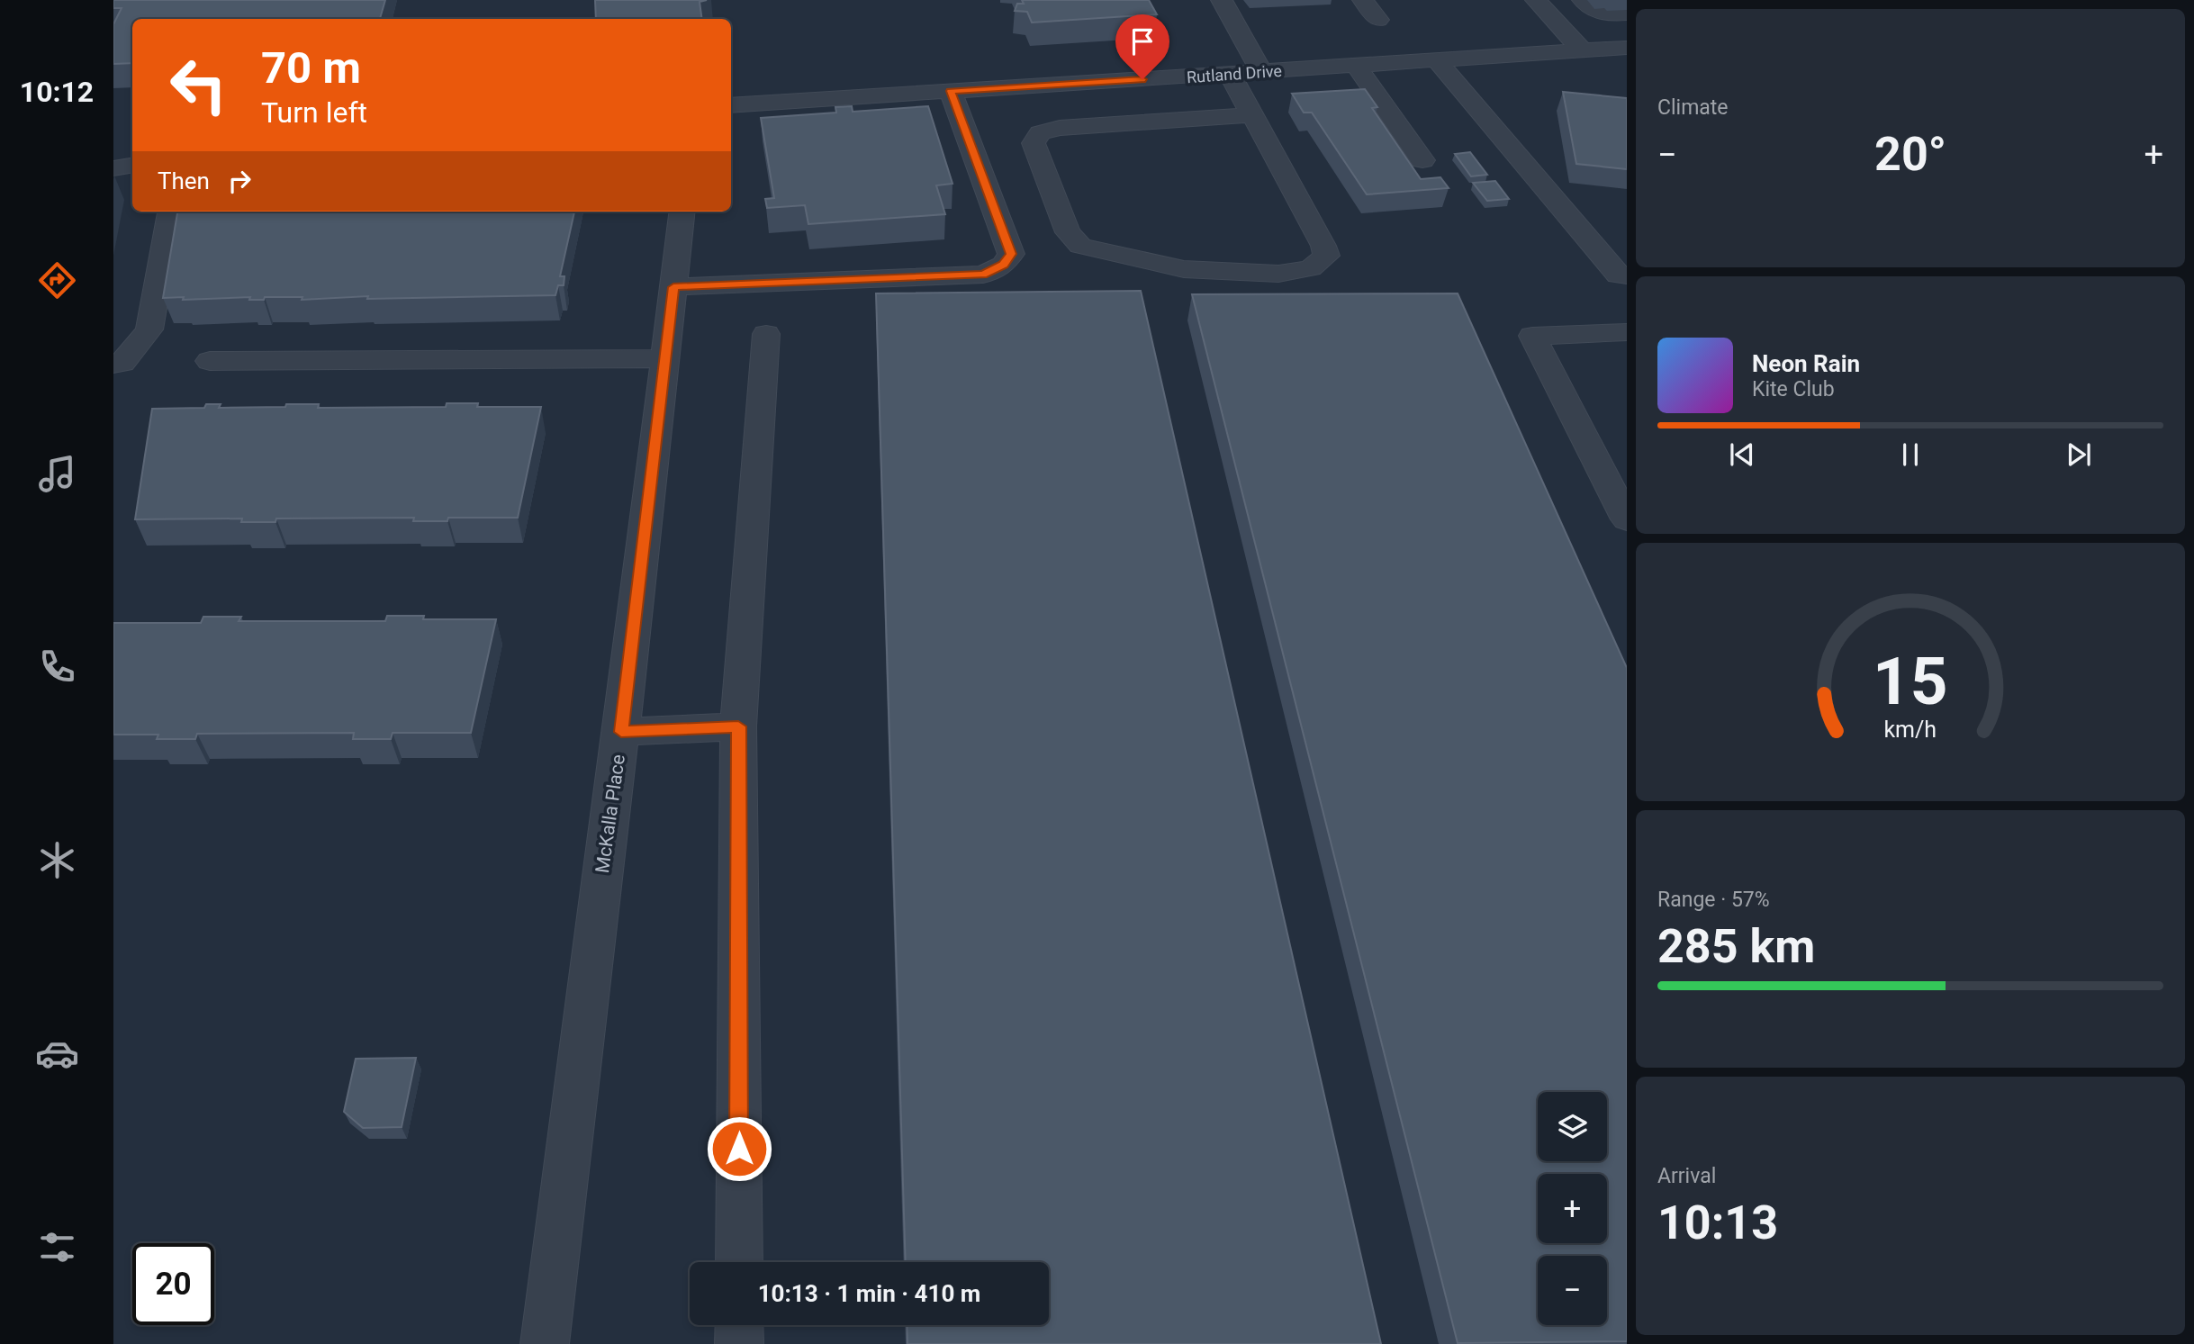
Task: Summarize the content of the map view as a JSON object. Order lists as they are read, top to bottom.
{
  "streets": {
    "street": ["Rutland Drive", "McKalla Place"]
  },
  "page": {
    "tabs": "10:12",
    "tile": [
      "Climate",
      ["Range · 57%", "285 km"],
      ["Arrival", "10:13"]
    ],
    "turn": ["70 m", "Turn left"],
    "heat": ["−", "20°", "+"],
    "then": "Then",
    "song": ["Neon Rain", "Kite Club"],
    "map_buttons": ["+", "−"],
    "limit": "20",
    "trip": "10:13 · 1 min · 410 m",
    "gauge": ["15", "km/h"]
  }
}
